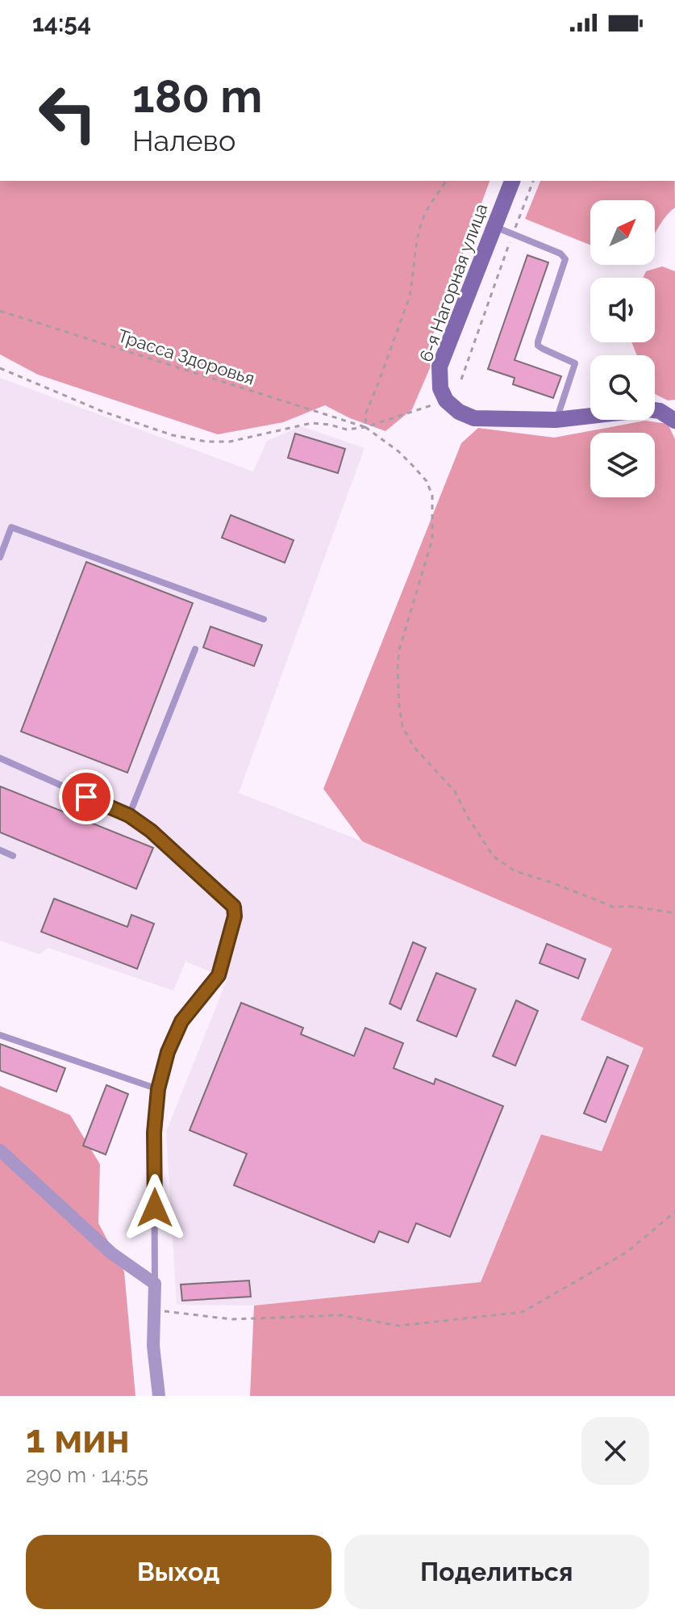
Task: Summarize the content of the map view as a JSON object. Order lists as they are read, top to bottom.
{
  "streets": {
    "street": ["6-я Нагорная улица"],
    "path": ["Трасса Здоровья"]
  },
  "north": "top right",
  "page": {
    "status": "14:54",
    "turn": ["180 m", "Налево"],
    "heading": ["1 мин", "290 m · 14:55"],
    "buttons": ["Выход", "Поделиться"]
  }
}
